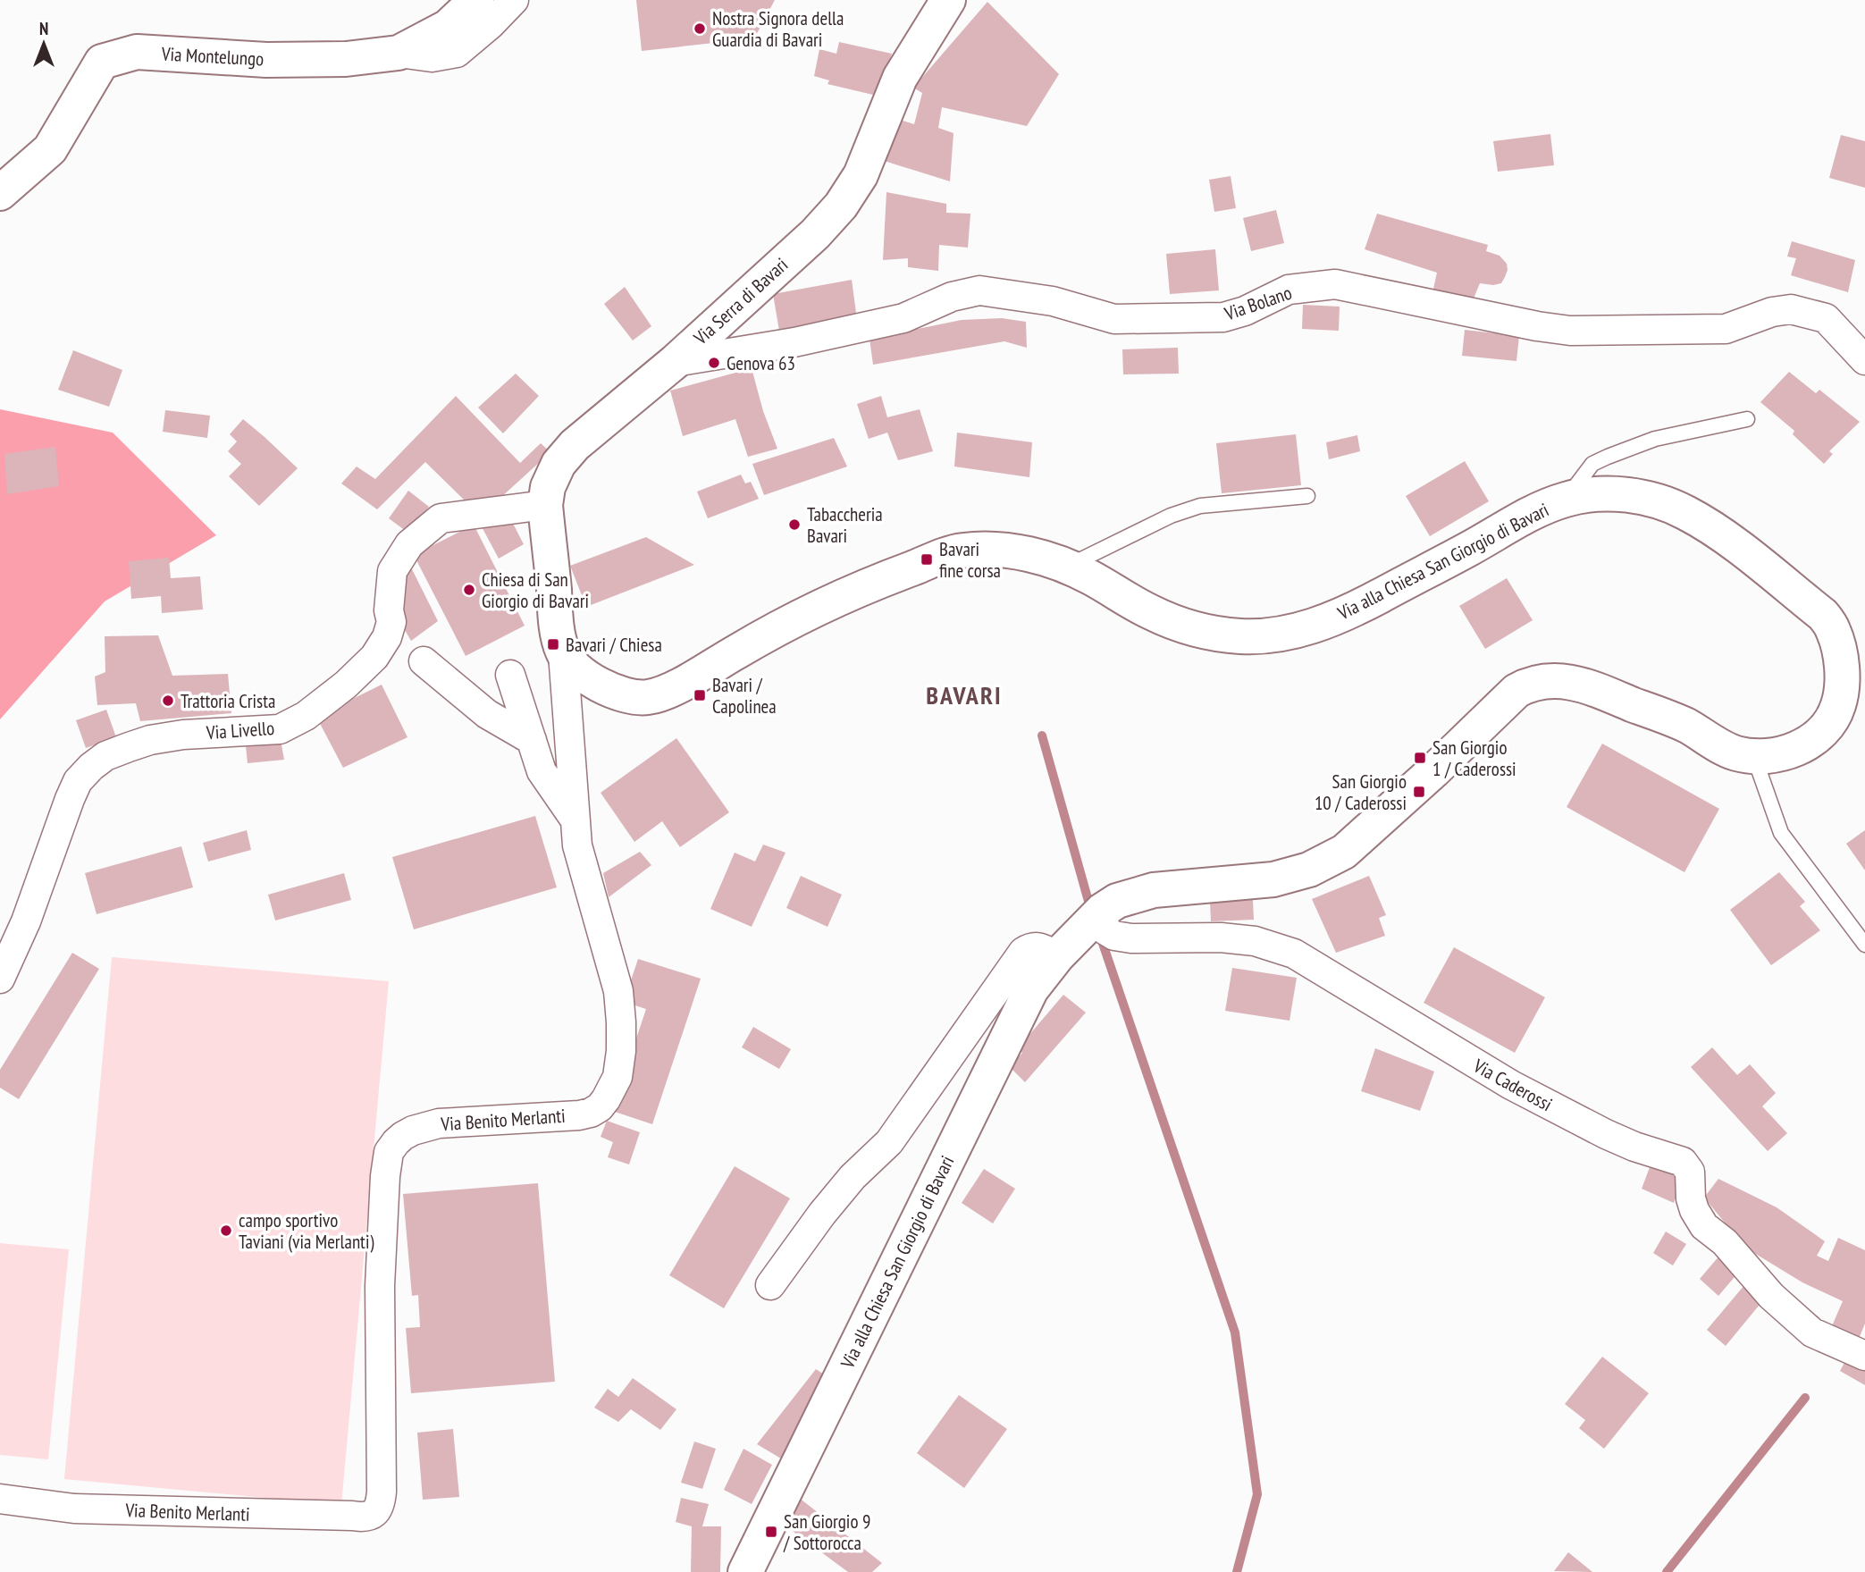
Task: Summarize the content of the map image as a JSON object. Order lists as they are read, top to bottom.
{
  "streets": {
    "street": [
      "Via Montelungo",
      "Via Serra di Bavari",
      "Via Bolano",
      "Via alla Chiesa San Giorgio di Bavari",
      "Via Livello",
      "Via Caderossi",
      "Via Benito Merlanti"
    ]
  },
  "crossings": [
    ["Via Serra di Bavari", "Via Bolano"],
    ["Via Serra di Bavari", "Via alla Chiesa San Giorgio di Bavari"],
    ["Via Serra di Bavari", "Via Livello"],
    ["Via Serra di Bavari", "Via Benito Merlanti"],
    ["Via alla Chiesa San Giorgio di Bavari", "Via Caderossi"],
    ["Via alla Chiesa San Giorgio di Bavari", "Via Benito Merlanti"]
  ],
  "districts": ["BAVARI"],
  "places": {
    "other": [
      "Nostra Signora della Guardia di Bavari",
      "Genova 63",
      "Tabaccheria Bavari",
      "Chiesa di San Giorgio di Bavari",
      "Trattoria Crista",
      "campo sportivo Taviani (via Merlanti)"
    ],
    "transit": [
      "Bavari fine corsa",
      "Bavari / Chiesa",
      "Bavari / Capolinea",
      "San Giorgio 1 / Caderossi",
      "San Giorgio 10 / Caderossi",
      "San Giorgio 9 / Sottorocca"
    ]
  },
  "north": "top"
}
